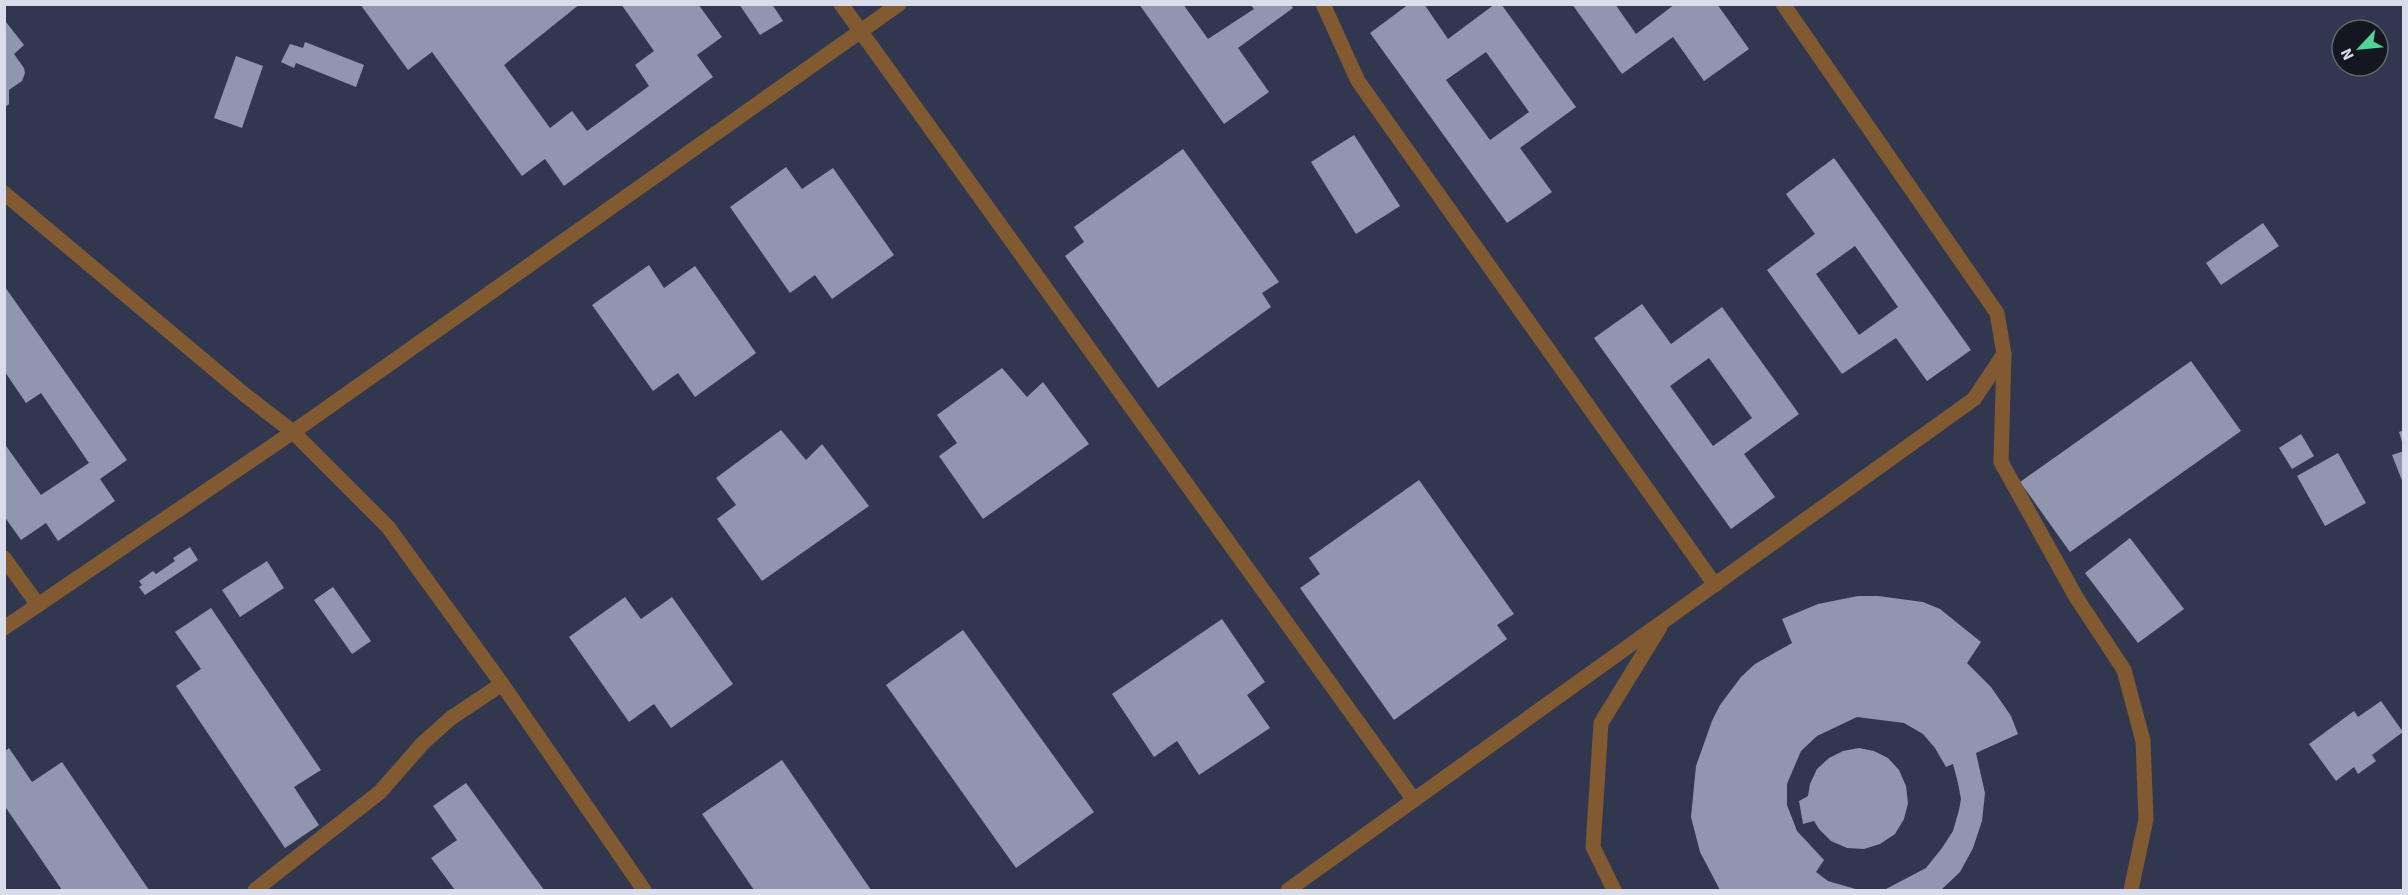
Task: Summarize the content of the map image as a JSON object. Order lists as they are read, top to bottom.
{
  "north": "bottom left"
}
